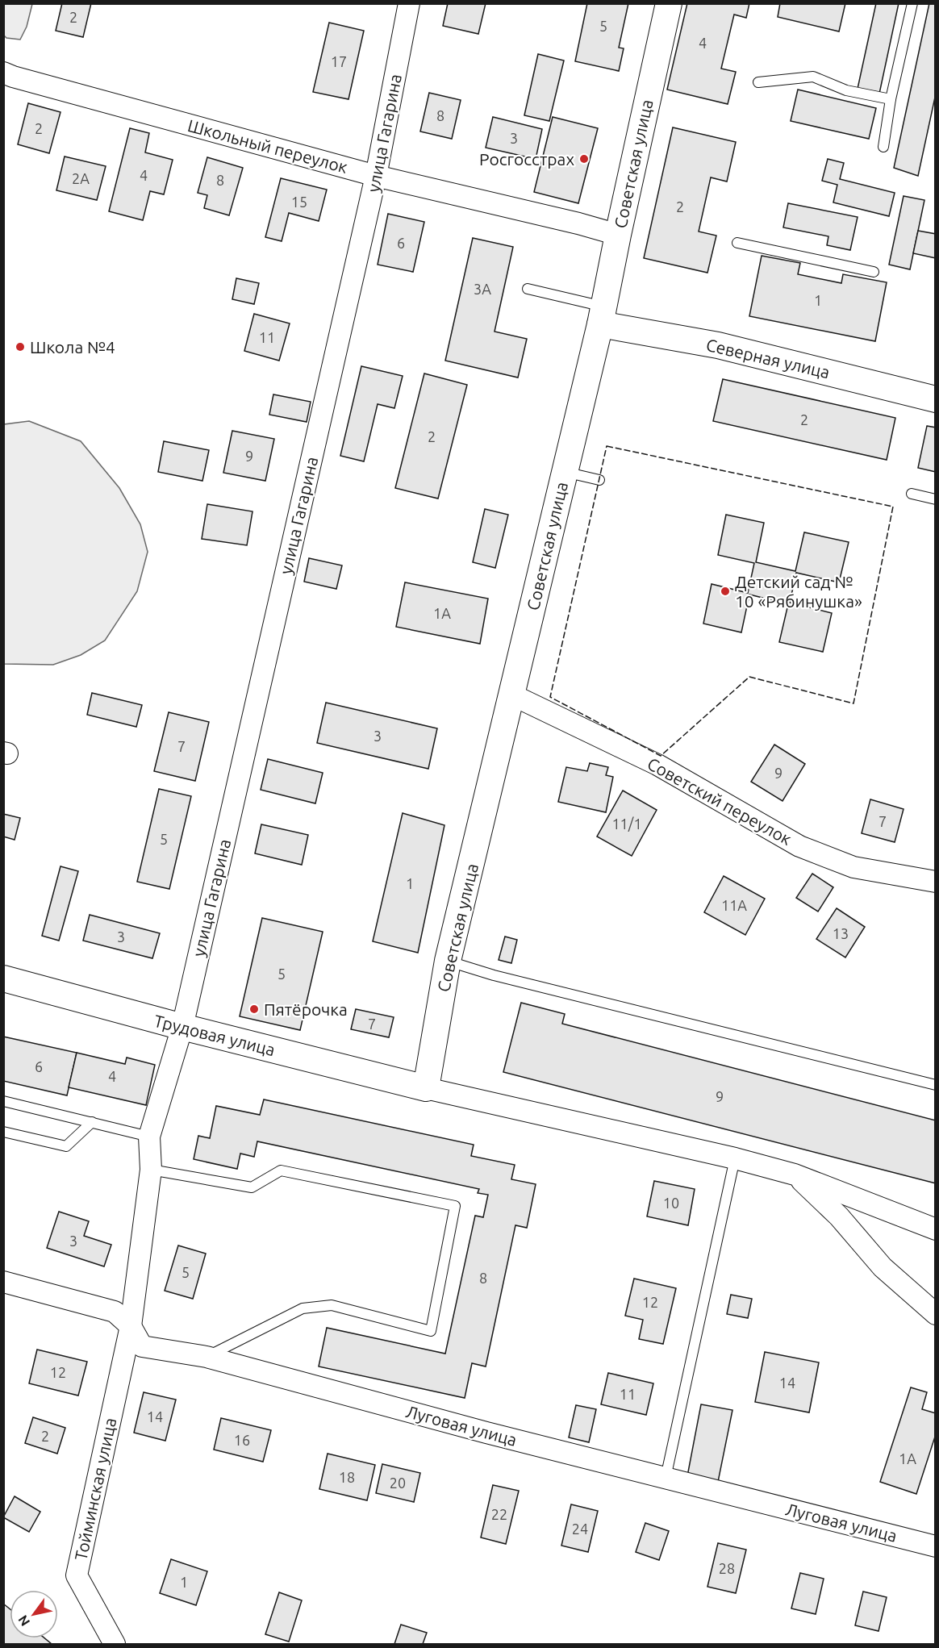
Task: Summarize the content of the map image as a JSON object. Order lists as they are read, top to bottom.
{
  "streets": {
    "street": [
      "улица Гагарина",
      "Школьный переулок",
      "Советская улица",
      "Северная улица",
      "Советский переулок",
      "Трудовая улица",
      "Луговая улица",
      "Тойминская улица"
    ]
  },
  "crossings": [
    ["улица Гагарина", "Школьный переулок"],
    ["улица Гагарина", "Трудовая улица"],
    ["улица Гагарина", "Тойминская улица"],
    ["Школьный переулок", "Советская улица"],
    ["Советская улица", "Северная улица"],
    ["Советская улица", "Советский переулок"],
    ["Советская улица", "Трудовая улица"],
    ["Луговая улица", "Тойминская улица"]
  ],
  "places": [
    "Росгосстрах",
    "Школа №4",
    "Детский сад № 10 «Рябинушка»",
    "Пятёрочка"
  ],
  "house_numbers": [
    "2",
    "5",
    "4",
    "17",
    "8",
    "2",
    "3",
    "4",
    "2А",
    "8",
    "15",
    "2",
    "6",
    "3А",
    "1",
    "11",
    "2",
    "2",
    "9",
    "1А",
    "3",
    "7",
    "9",
    "7",
    "11/1",
    "5",
    "1",
    "11А",
    "13",
    "3",
    "5",
    "7",
    "6",
    "4",
    "9",
    "10",
    "3",
    "5",
    "8",
    "12",
    "12",
    "14",
    "11",
    "14",
    "2",
    "16",
    "1А",
    "18",
    "20",
    "22",
    "24",
    "28",
    "1"
  ],
  "north": "bottom left"
}
